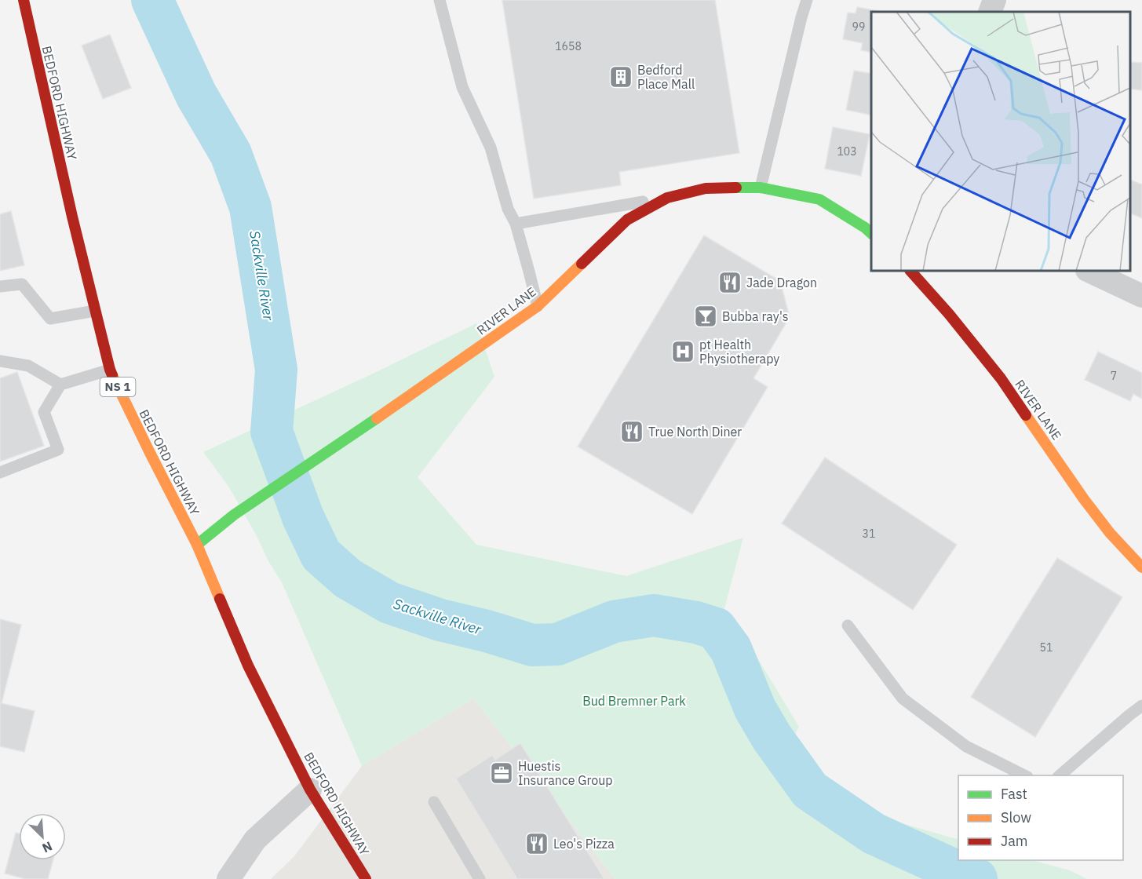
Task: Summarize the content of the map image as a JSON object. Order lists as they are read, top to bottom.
{
  "streets": {
    "street": ["BEDFORD HIGHWAY", "RIVER LANE", "NS 1"]
  },
  "crossings": [
    ["BEDFORD HIGHWAY", "RIVER LANE"]
  ],
  "water": ["Sackville River"],
  "parks": ["Bud Bremner Park"],
  "places": {
    "building": ["Bedford Place Mall"],
    "restaurant": ["Jade Dragon", "True North Diner", "Leo's Pizza"],
    "bar": ["Bubba ray's"],
    "hospital": ["pt Health Physiotherapy"],
    "office": ["Huestis Insurance Group"]
  },
  "house_numbers": [
    "99",
    "1658",
    "103",
    "7",
    "31",
    "51"
  ],
  "legend": ["Fast", "Slow", "Jam"],
  "north": "bottom right"
}
